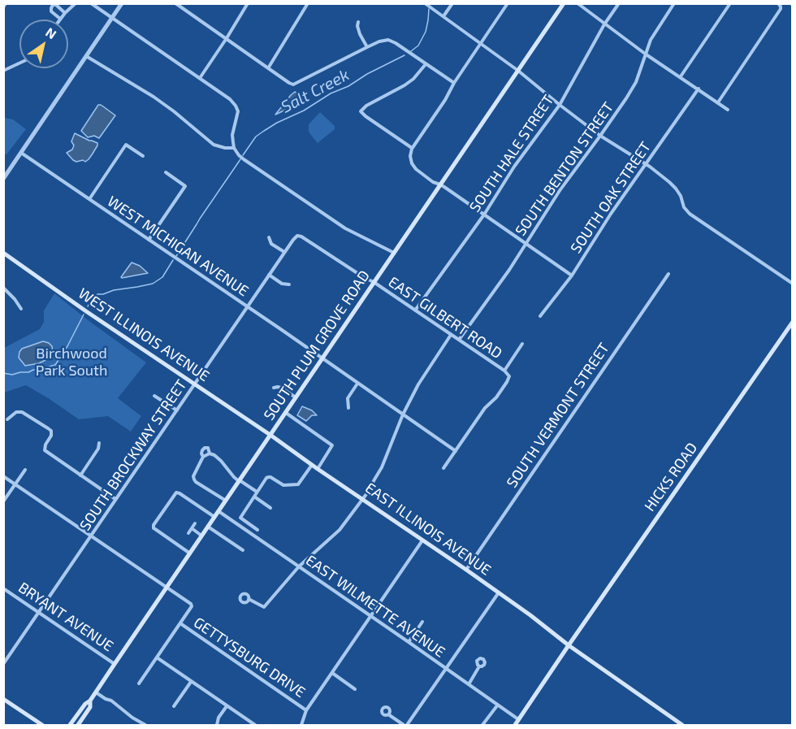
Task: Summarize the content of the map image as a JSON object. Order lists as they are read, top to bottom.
{
  "streets": {
    "main road": [
      "WEST ILLINOIS AVENUE",
      "SOUTH PLUM GROVE ROAD",
      "HICKS ROAD",
      "EAST ILLINOIS AVENUE"
    ],
    "street": [
      "SOUTH HALE STREET",
      "SOUTH BENTON STREET",
      "SOUTH OAK STREET",
      "WEST MICHIGAN AVENUE",
      "EAST GILBERT ROAD",
      "SOUTH VERMONT STREET",
      "SOUTH BROCKWAY STREET",
      "EAST WILMETTE AVENUE",
      "BRYANT AVENUE",
      "GETTYSBURG DRIVE"
    ]
  },
  "crossings": [
    ["SOUTH HALE STREET", "EAST GILBERT ROAD"],
    ["SOUTH BENTON STREET", "EAST GILBERT ROAD"],
    ["WEST MICHIGAN AVENUE", "SOUTH PLUM GROVE ROAD"],
    ["WEST MICHIGAN AVENUE", "SOUTH BROCKWAY STREET"],
    ["EAST GILBERT ROAD", "SOUTH PLUM GROVE ROAD"],
    ["EAST GILBERT ROAD", "SOUTH BROCKWAY STREET"],
    ["WEST ILLINOIS AVENUE", "SOUTH PLUM GROVE ROAD"],
    ["WEST ILLINOIS AVENUE", "SOUTH BROCKWAY STREET"],
    ["WEST ILLINOIS AVENUE", "EAST ILLINOIS AVENUE"],
    ["SOUTH PLUM GROVE ROAD", "EAST ILLINOIS AVENUE"],
    ["SOUTH PLUM GROVE ROAD", "EAST WILMETTE AVENUE"],
    ["SOUTH PLUM GROVE ROAD", "BRYANT AVENUE"],
    ["SOUTH VERMONT STREET", "EAST ILLINOIS AVENUE"],
    ["SOUTH BROCKWAY STREET", "BRYANT AVENUE"],
    ["HICKS ROAD", "EAST ILLINOIS AVENUE"],
    ["HICKS ROAD", "EAST WILMETTE AVENUE"]
  ],
  "water": ["Salt Creek"],
  "parks": ["Birchwood Park South"],
  "north": "top right"
}
